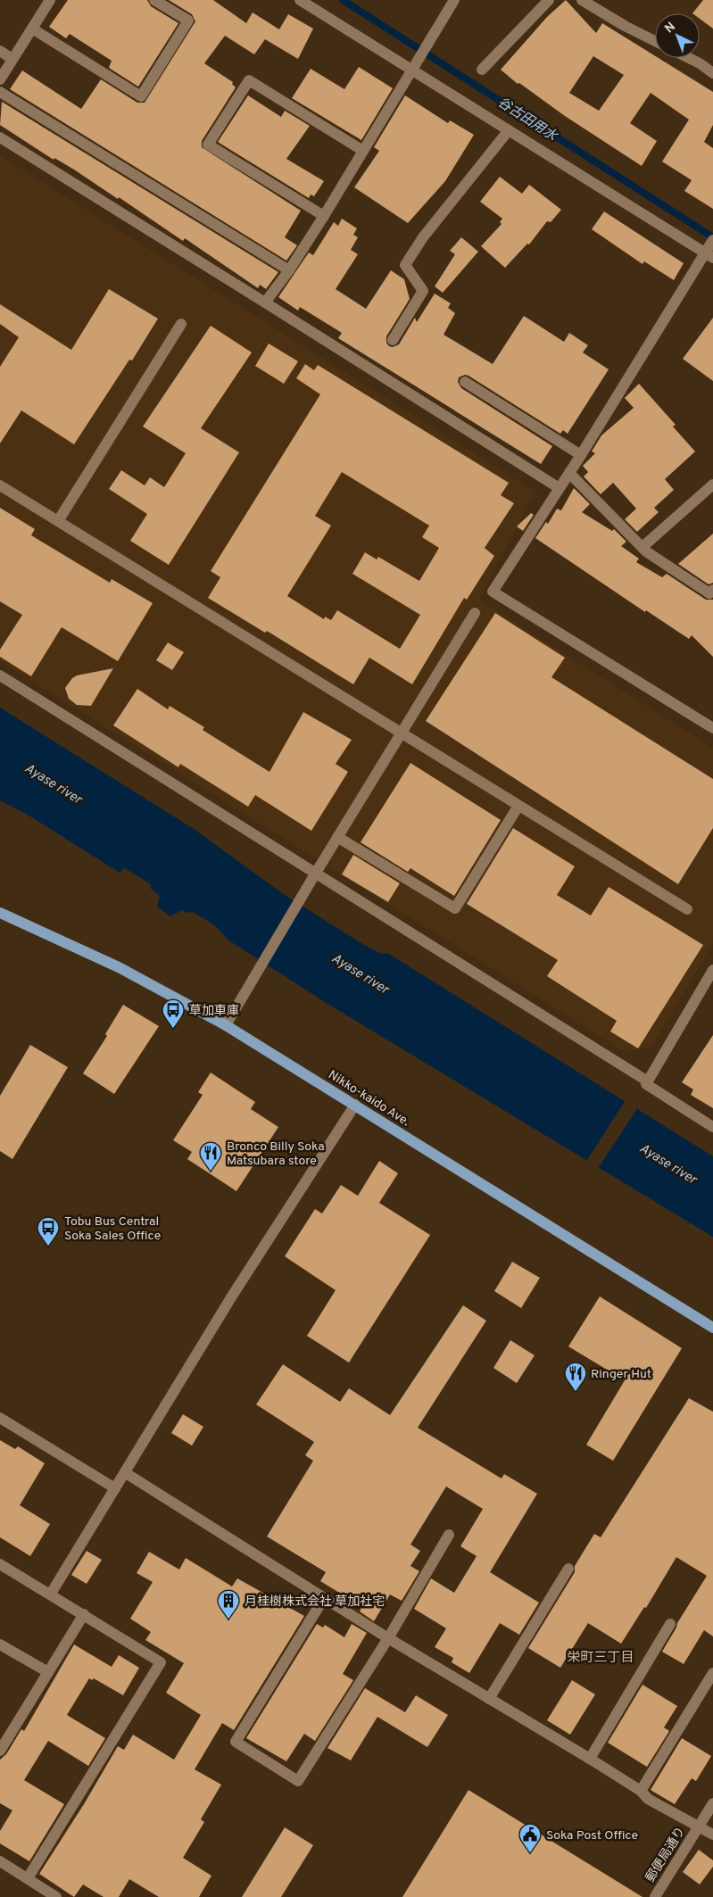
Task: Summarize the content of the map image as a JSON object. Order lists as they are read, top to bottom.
{
  "streets": {
    "main road": ["Nikko-kaido Ave."],
    "street": ["郵便局通り"]
  },
  "districts": ["栄町三丁目"],
  "water": ["谷古田用水", "Ayase river"],
  "places": {
    "bus stop": ["草加車庫", "Tobu Bus Central Soka Sales Office"],
    "restaurant": ["Bronco Billy Soka Matsubara store", "Ringer Hut"],
    "building": ["月桂樹株式会社 草加社宅"],
    "public building": ["Soka Post Office"]
  },
  "north": "top left"
}
